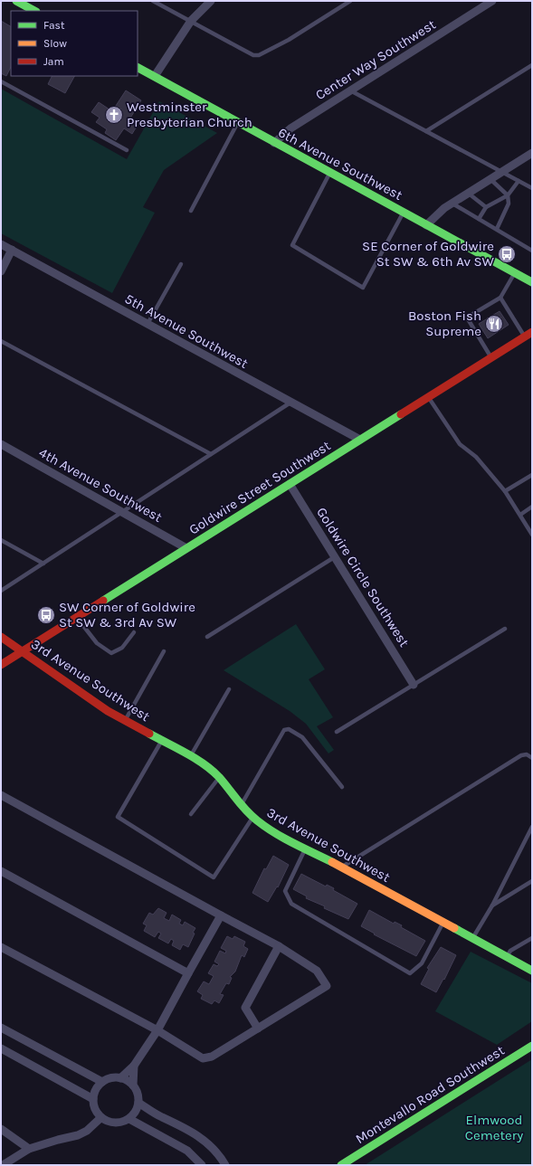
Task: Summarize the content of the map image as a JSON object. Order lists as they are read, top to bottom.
{
  "streets": {
    "street": [
      "Center Way Southwest",
      "6th Avenue Southwest",
      "5th Avenue Southwest",
      "4th Avenue Southwest",
      "Goldwire Street Southwest",
      "Goldwire Circle Southwest",
      "3rd Avenue Southwest",
      "Montevallo Road Southwest"
    ]
  },
  "crossings": [
    ["Center Way Southwest", "6th Avenue Southwest"],
    ["5th Avenue Southwest", "Goldwire Street Southwest"],
    ["4th Avenue Southwest", "Goldwire Street Southwest"],
    ["Goldwire Street Southwest", "Goldwire Circle Southwest"],
    ["Goldwire Street Southwest", "3rd Avenue Southwest"]
  ],
  "parks": ["Elmwood Cemetery"],
  "places": {
    "church": ["Westminster Presbyterian Church"],
    "bus stop": ["SE Corner of Goldwire St SW & 6th Av SW", "SW Corner of Goldwire St SW & 3rd Av SW"],
    "restaurant": ["Boston Fish Supreme"]
  },
  "legend": ["Fast", "Slow", "Jam"]
}
